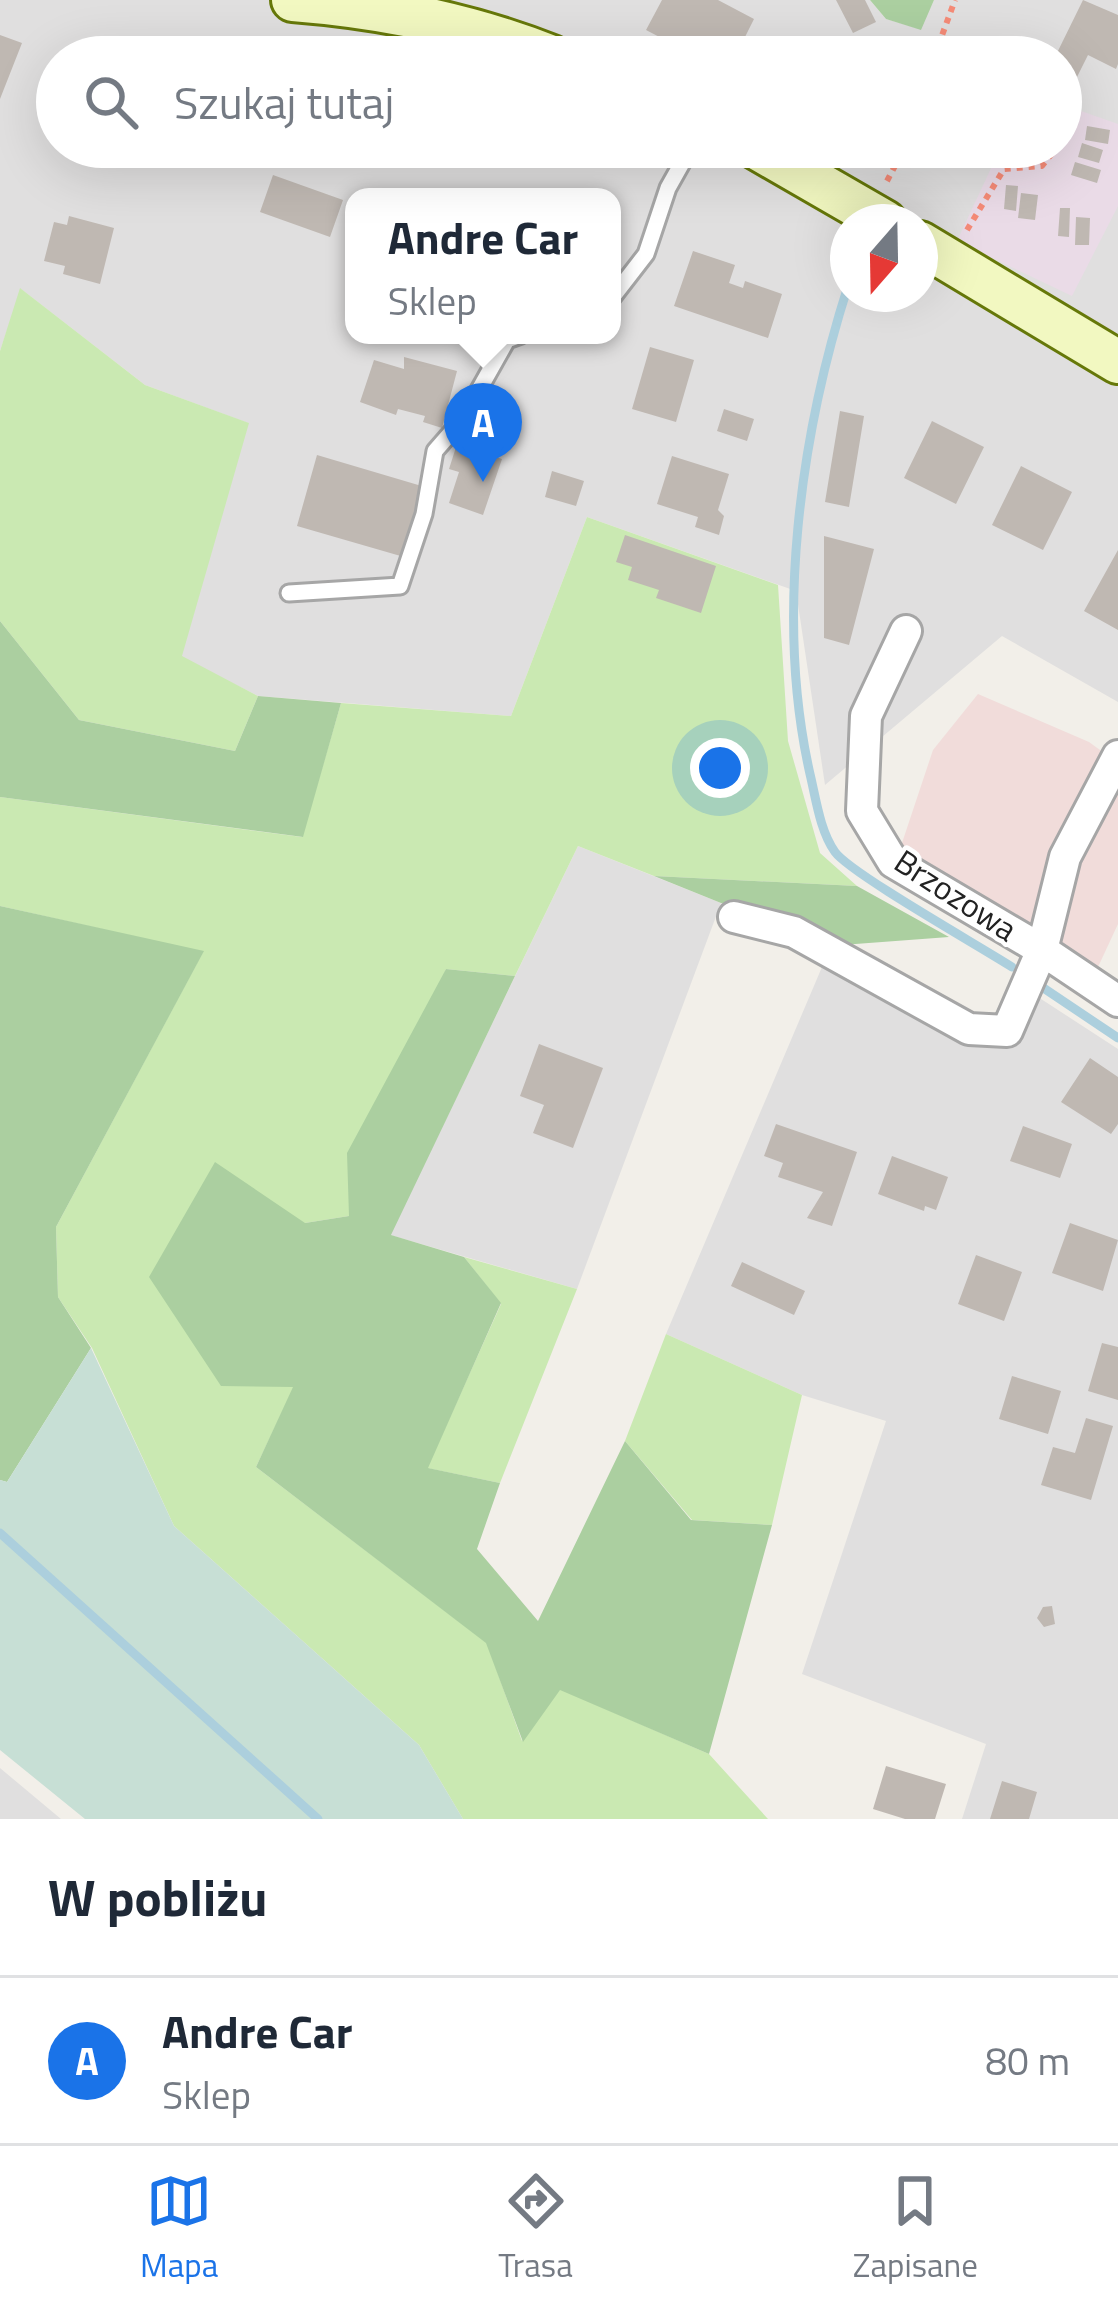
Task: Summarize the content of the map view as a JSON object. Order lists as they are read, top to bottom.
{
  "streets": {
    "street": ["Brzozowa"]
  },
  "north": "bottom",
  "page": {
    "search": "Szukaj tutaj",
    "popup": ["Andre Car", "Sklep"],
    "pins": "A",
    "heading": "W pobliżu",
    "list": [
      {
        "mark": "A",
        "name": "Andre Car",
        "note": "Sklep",
        "value": "80 m"
      }
    ],
    "nav": ["Mapa", "Trasa", "Zapisane"]
  }
}
